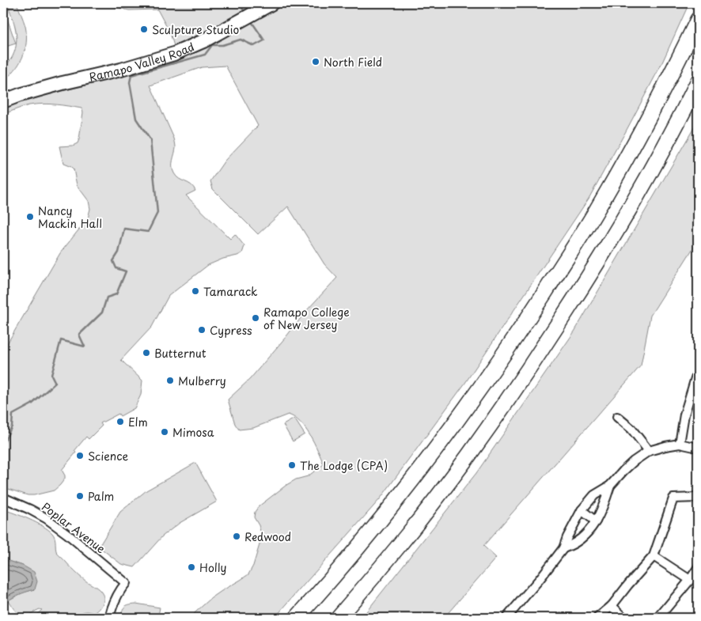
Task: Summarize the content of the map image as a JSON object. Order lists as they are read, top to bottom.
{
  "streets": {
    "main road": ["Ramapo Valley Road"],
    "street": ["Poplar Avenue"]
  },
  "places": [
    "Sculpture Studio",
    "North Field",
    "Nancy Mackin Hall",
    "Tamarack",
    "Ramapo College of New Jersey",
    "Cypress",
    "Butternut",
    "Mulberry",
    "Elm",
    "Mimosa",
    "Science",
    "The Lodge (CPA)",
    "Palm",
    "Redwood",
    "Holly"
  ]
}
